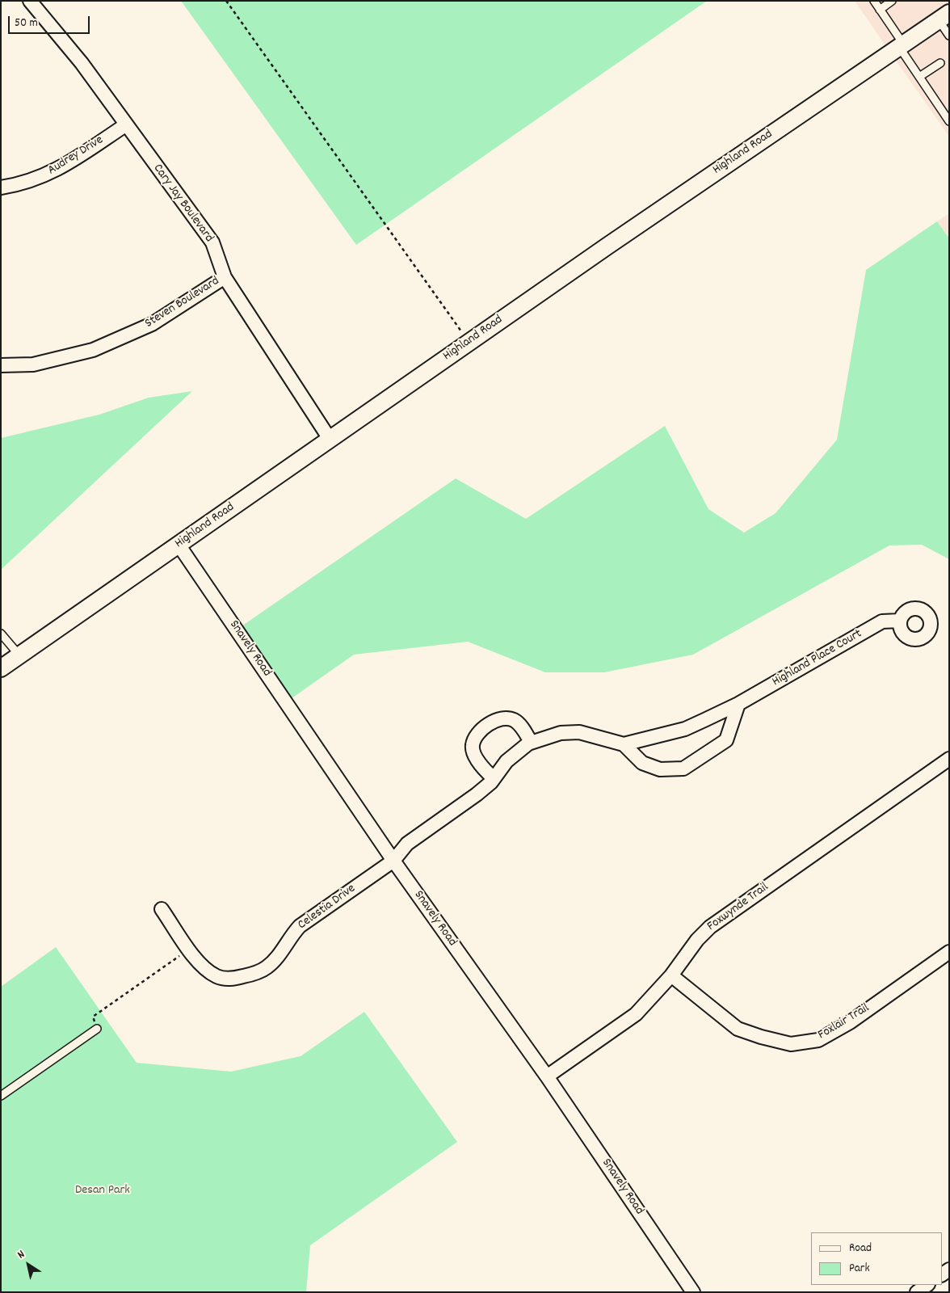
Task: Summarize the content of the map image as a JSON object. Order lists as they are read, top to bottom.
{
  "streets": {
    "street": [
      "Highland Road",
      "Audrey Drive",
      "Cary Jay Boulevard",
      "Steven Boulevard",
      "Snavely Road",
      "Highland Place Court",
      "Celestia Drive",
      "Foxwynde Trail",
      "Foxlair Trail"
    ]
  },
  "crossings": [
    ["Highland Road", "Cary Jay Boulevard"],
    ["Highland Road", "Snavely Road"],
    ["Audrey Drive", "Cary Jay Boulevard"],
    ["Cary Jay Boulevard", "Steven Boulevard"],
    ["Snavely Road", "Highland Place Court"],
    ["Snavely Road", "Celestia Drive"],
    ["Snavely Road", "Foxwynde Trail"],
    ["Highland Place Court", "Celestia Drive"],
    ["Foxwynde Trail", "Foxlair Trail"]
  ],
  "parks": ["Desan Park"],
  "legend": ["Road", "Park"],
  "scale_bar": "50 m",
  "north": "top left"
}
